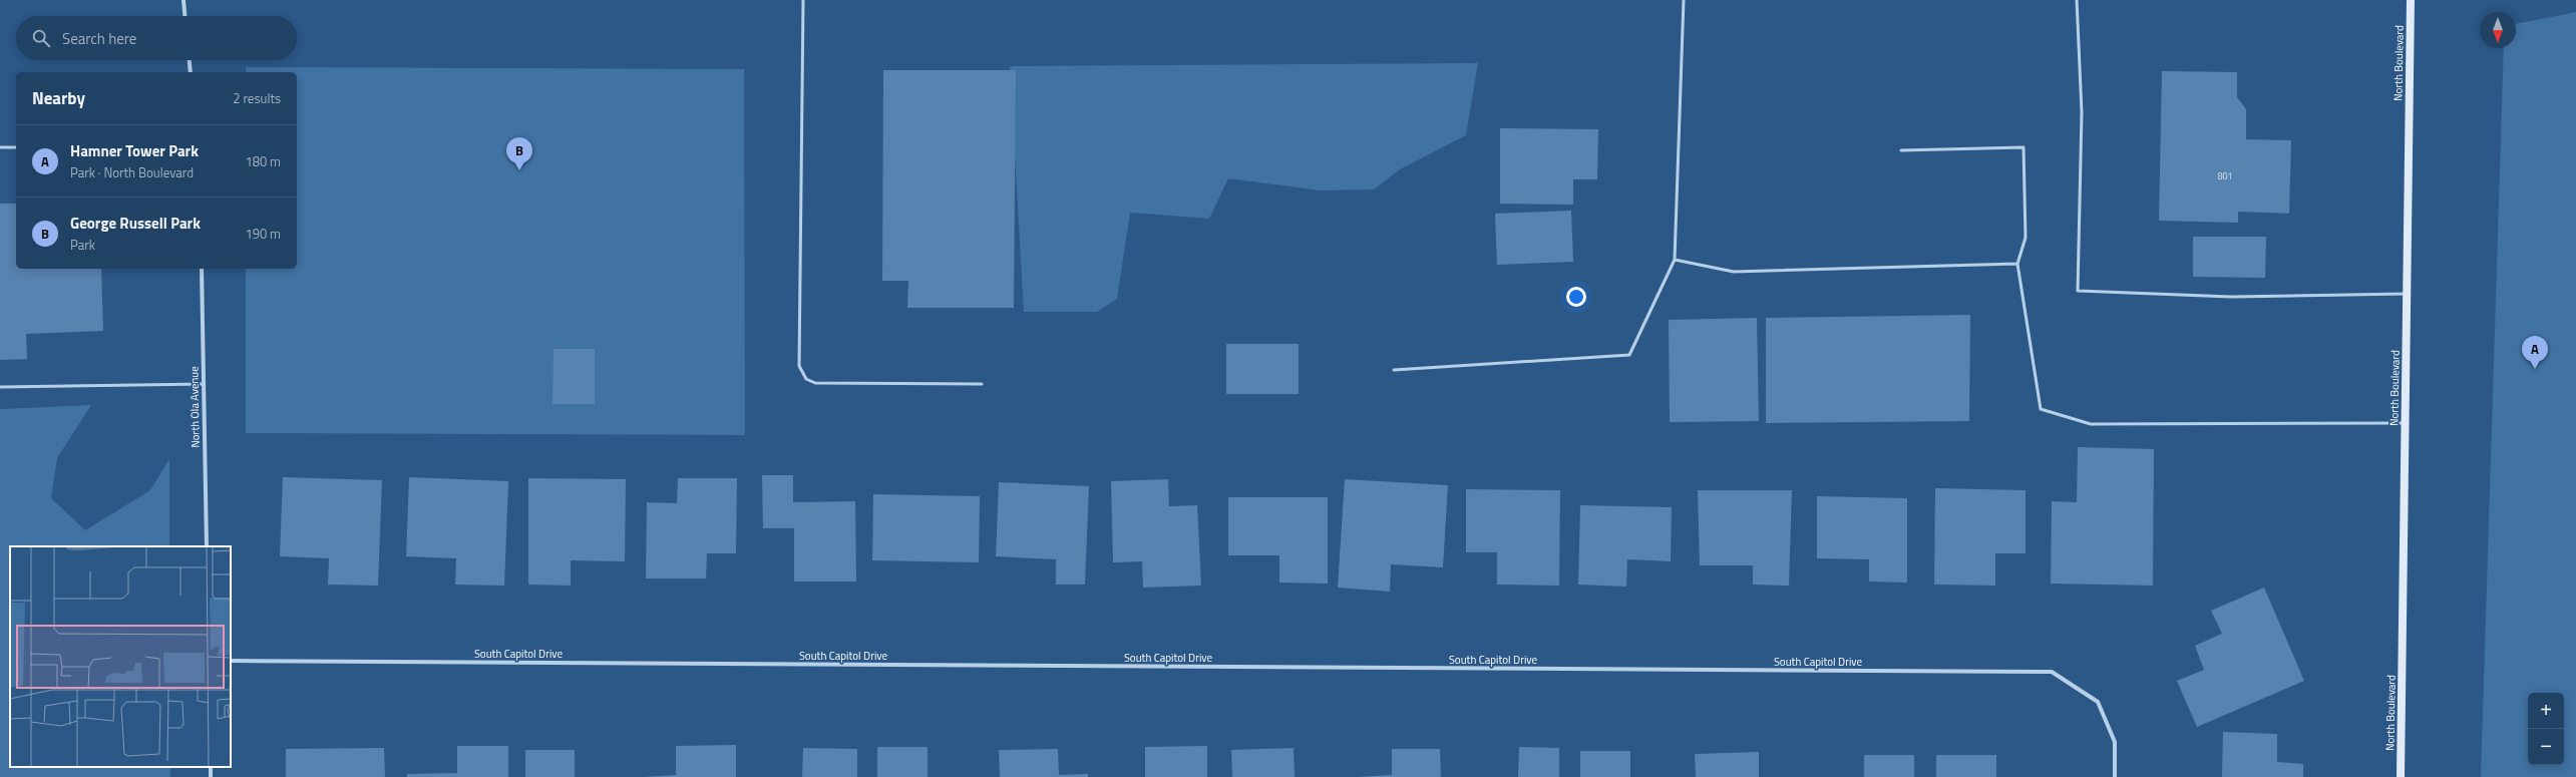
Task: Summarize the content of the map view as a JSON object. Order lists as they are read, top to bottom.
{
  "streets": {
    "street": ["North Boulevard", "North Ola Avenue", "South Capitol Drive"]
  },
  "house_numbers": ["801"],
  "north": "bottom",
  "page": {
    "search": "Search here",
    "heading": ["Nearby", "2 results"],
    "list": [
      {
        "mark": "A",
        "name": "Hamner Tower Park",
        "note": "Park · North Boulevard",
        "value": "180 m"
      },
      {
        "mark": "B",
        "name": "George Russell Park",
        "note": "Park",
        "value": "190 m"
      }
    ],
    "pins": ["B", "A"],
    "map_buttons": ["+", "−"]
  }
}
